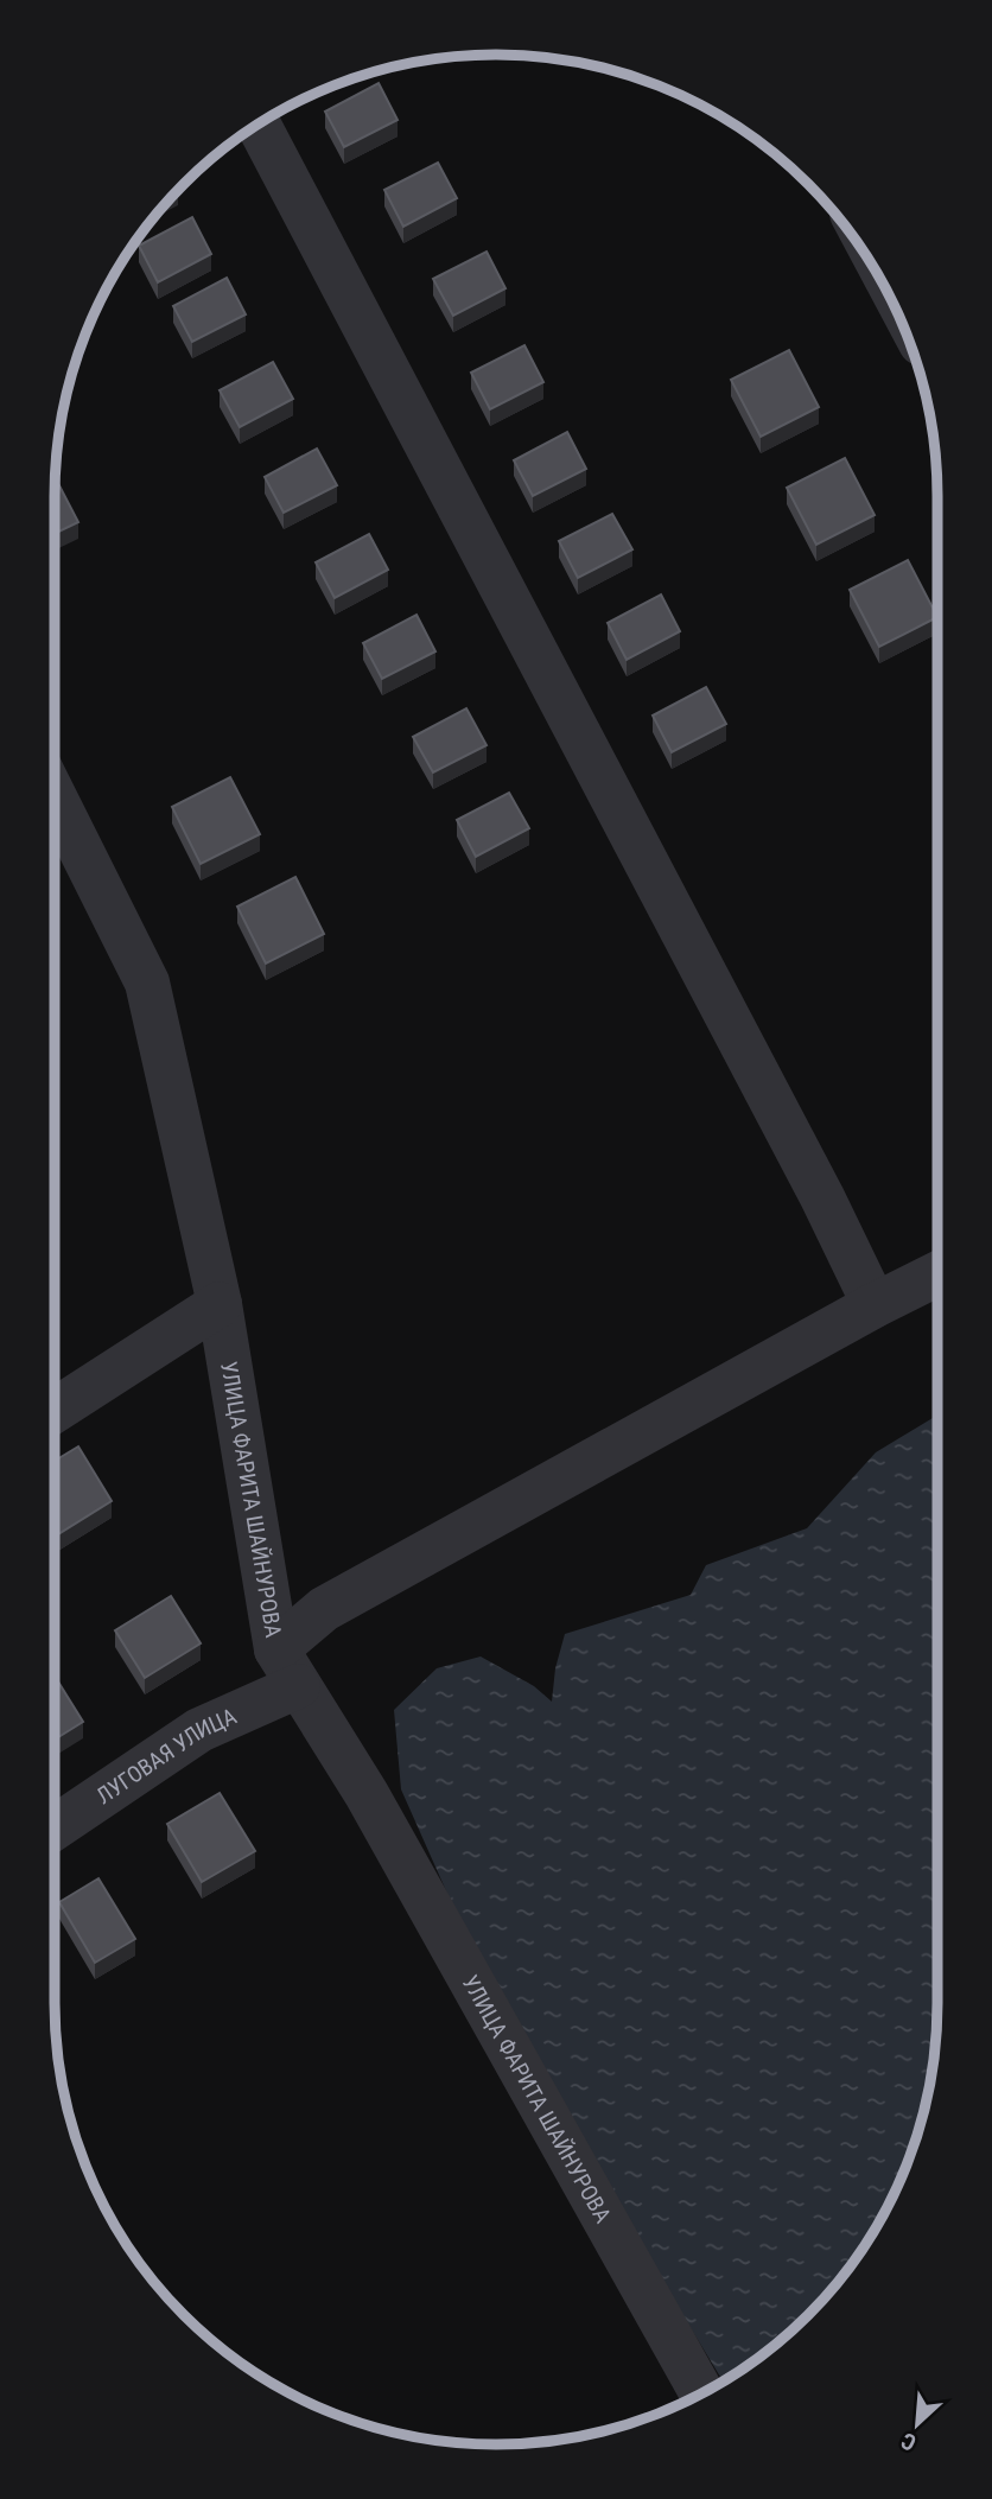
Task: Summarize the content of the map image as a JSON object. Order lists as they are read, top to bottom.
{
  "streets": {
    "street": ["УЛИЦА ФАРИТА ШАЙНУРОВА", "ЛУГОВАЯ УЛИЦА"]
  },
  "crossings": [
    ["УЛИЦА ФАРИТА ШАЙНУРОВА", "ЛУГОВАЯ УЛИЦА"]
  ],
  "north": "bottom left"
}
